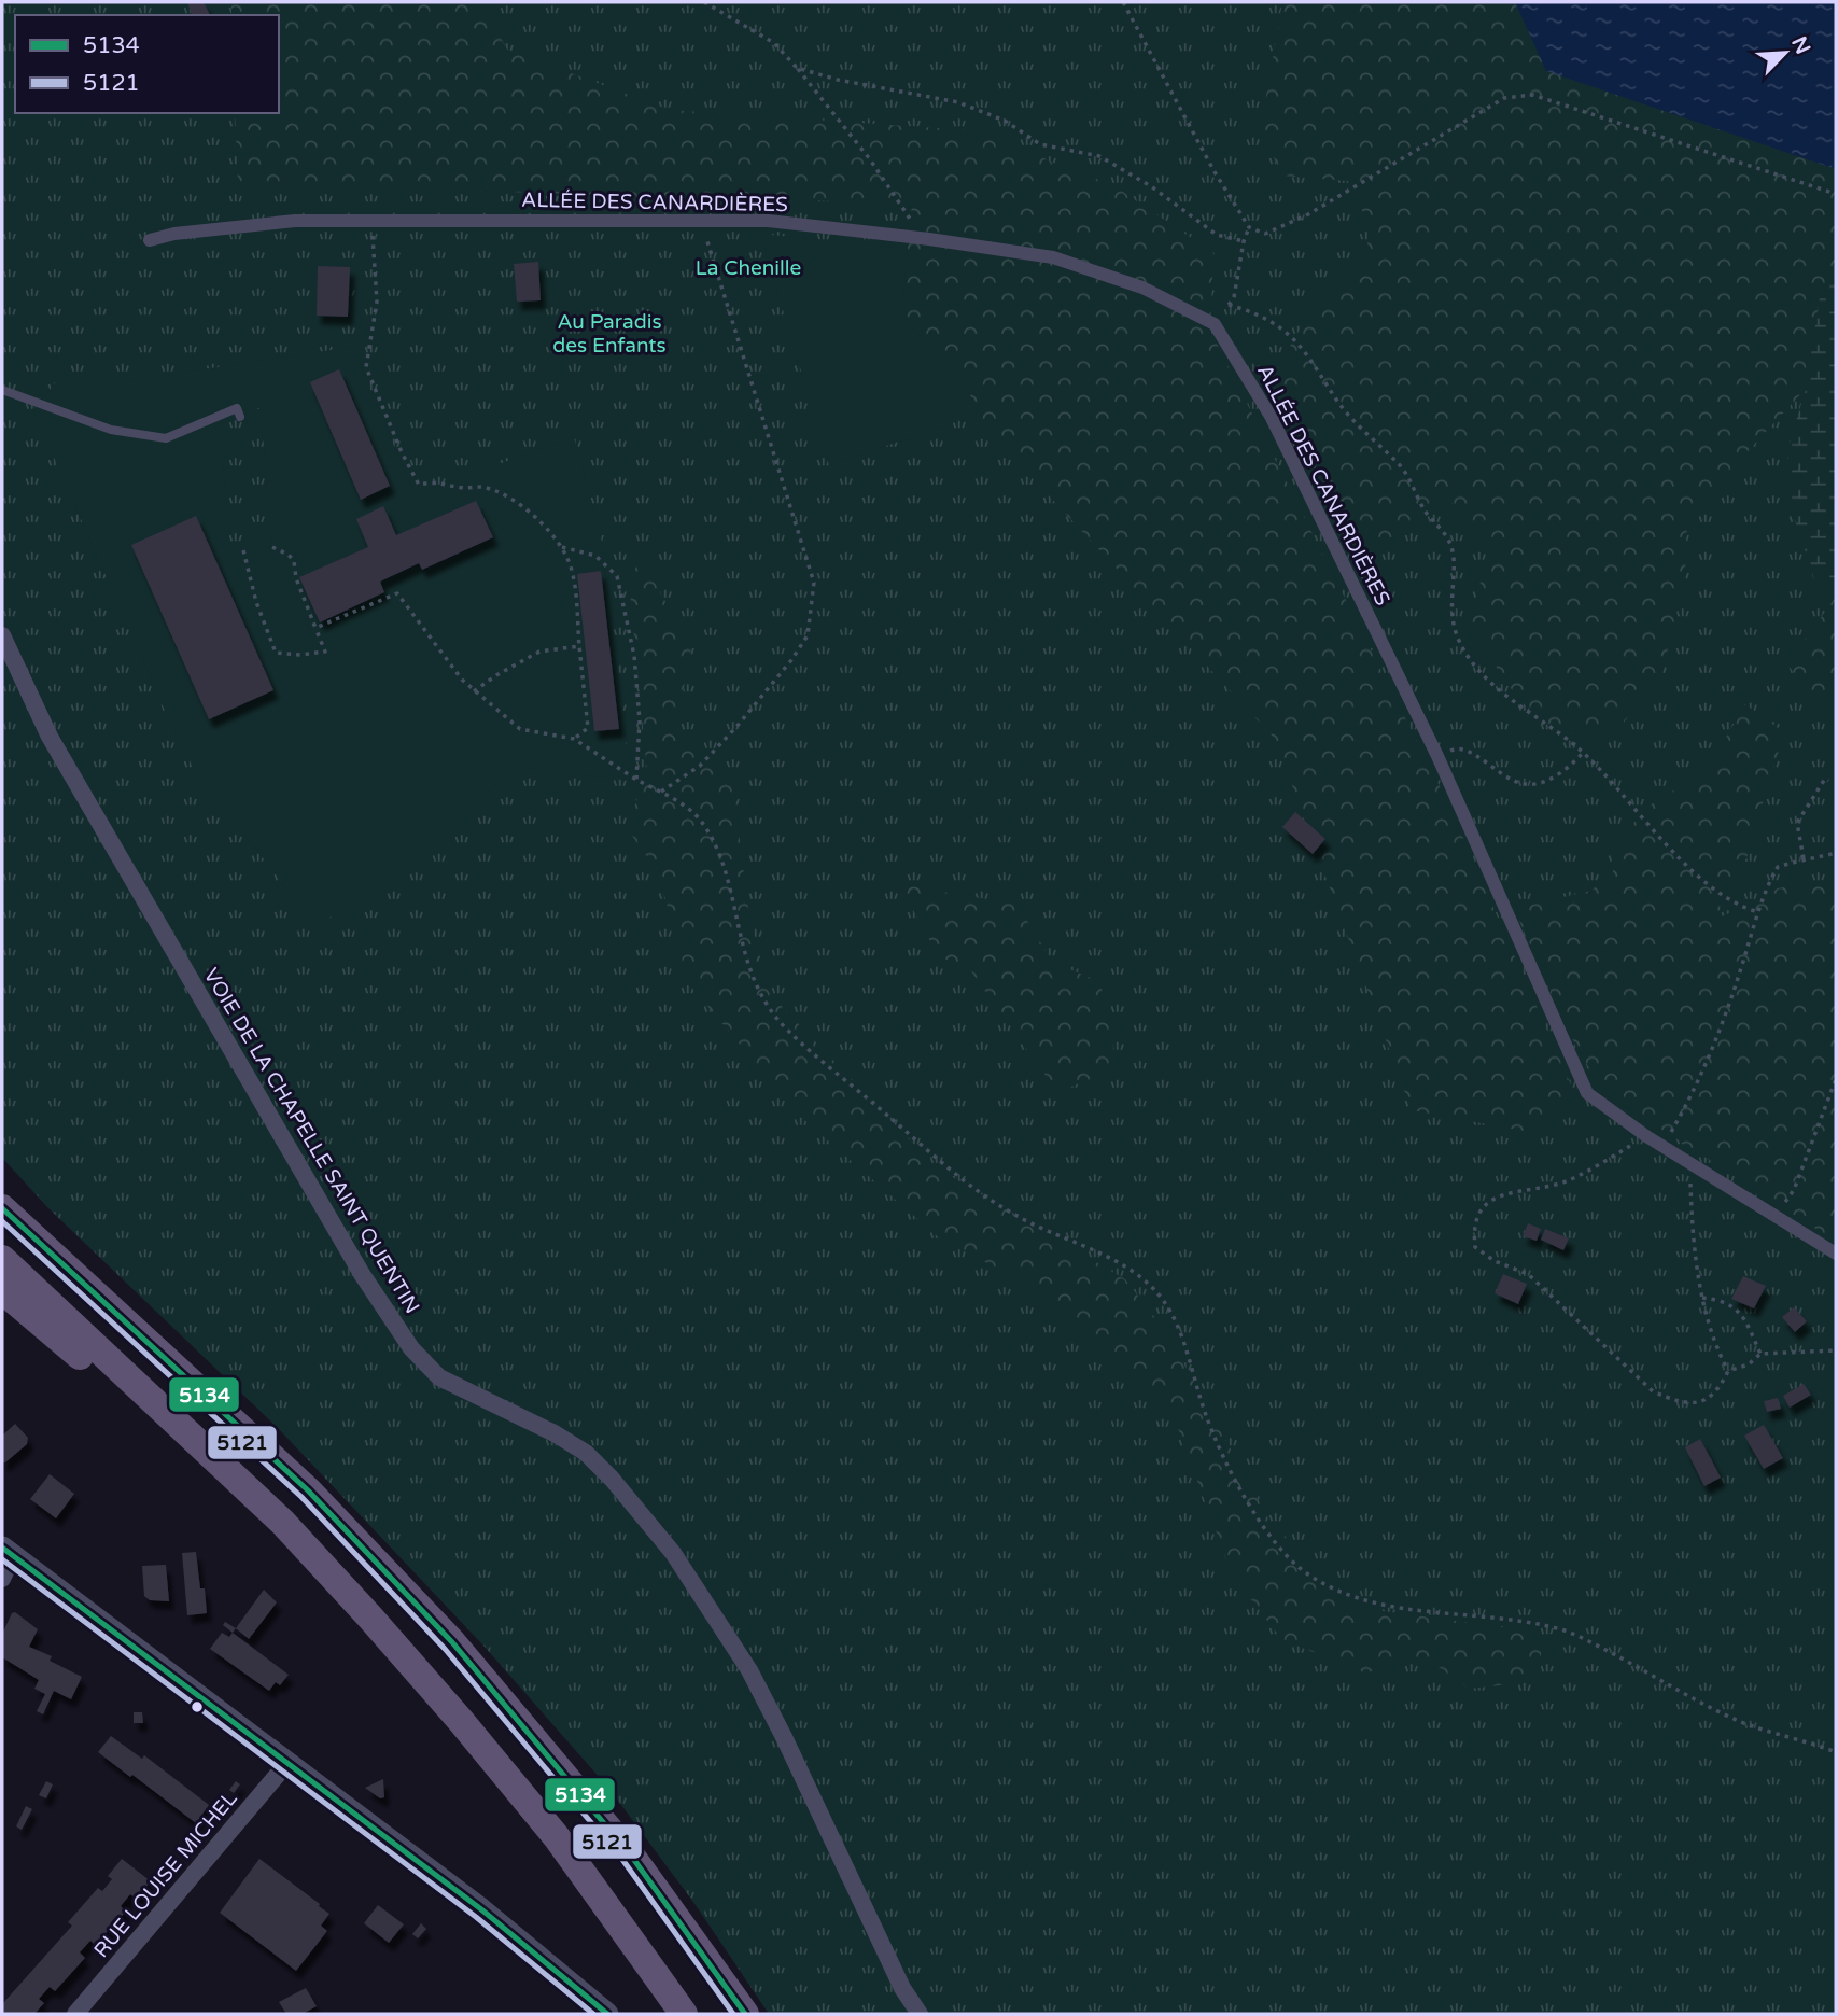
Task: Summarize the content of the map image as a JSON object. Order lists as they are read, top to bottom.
{
  "streets": {
    "street": ["ALLÉE DES CANARDIÈRES", "VOIE DE LA CHAPELLE SAINT QUENTIN", "RUE LOUISE MICHEL"]
  },
  "parks": ["La Chenille", "Au Paradis des Enfants"],
  "lines": ["transit line 5134", "transit line 5121"],
  "legend": ["5134", "5121"],
  "north": "top right"
}
